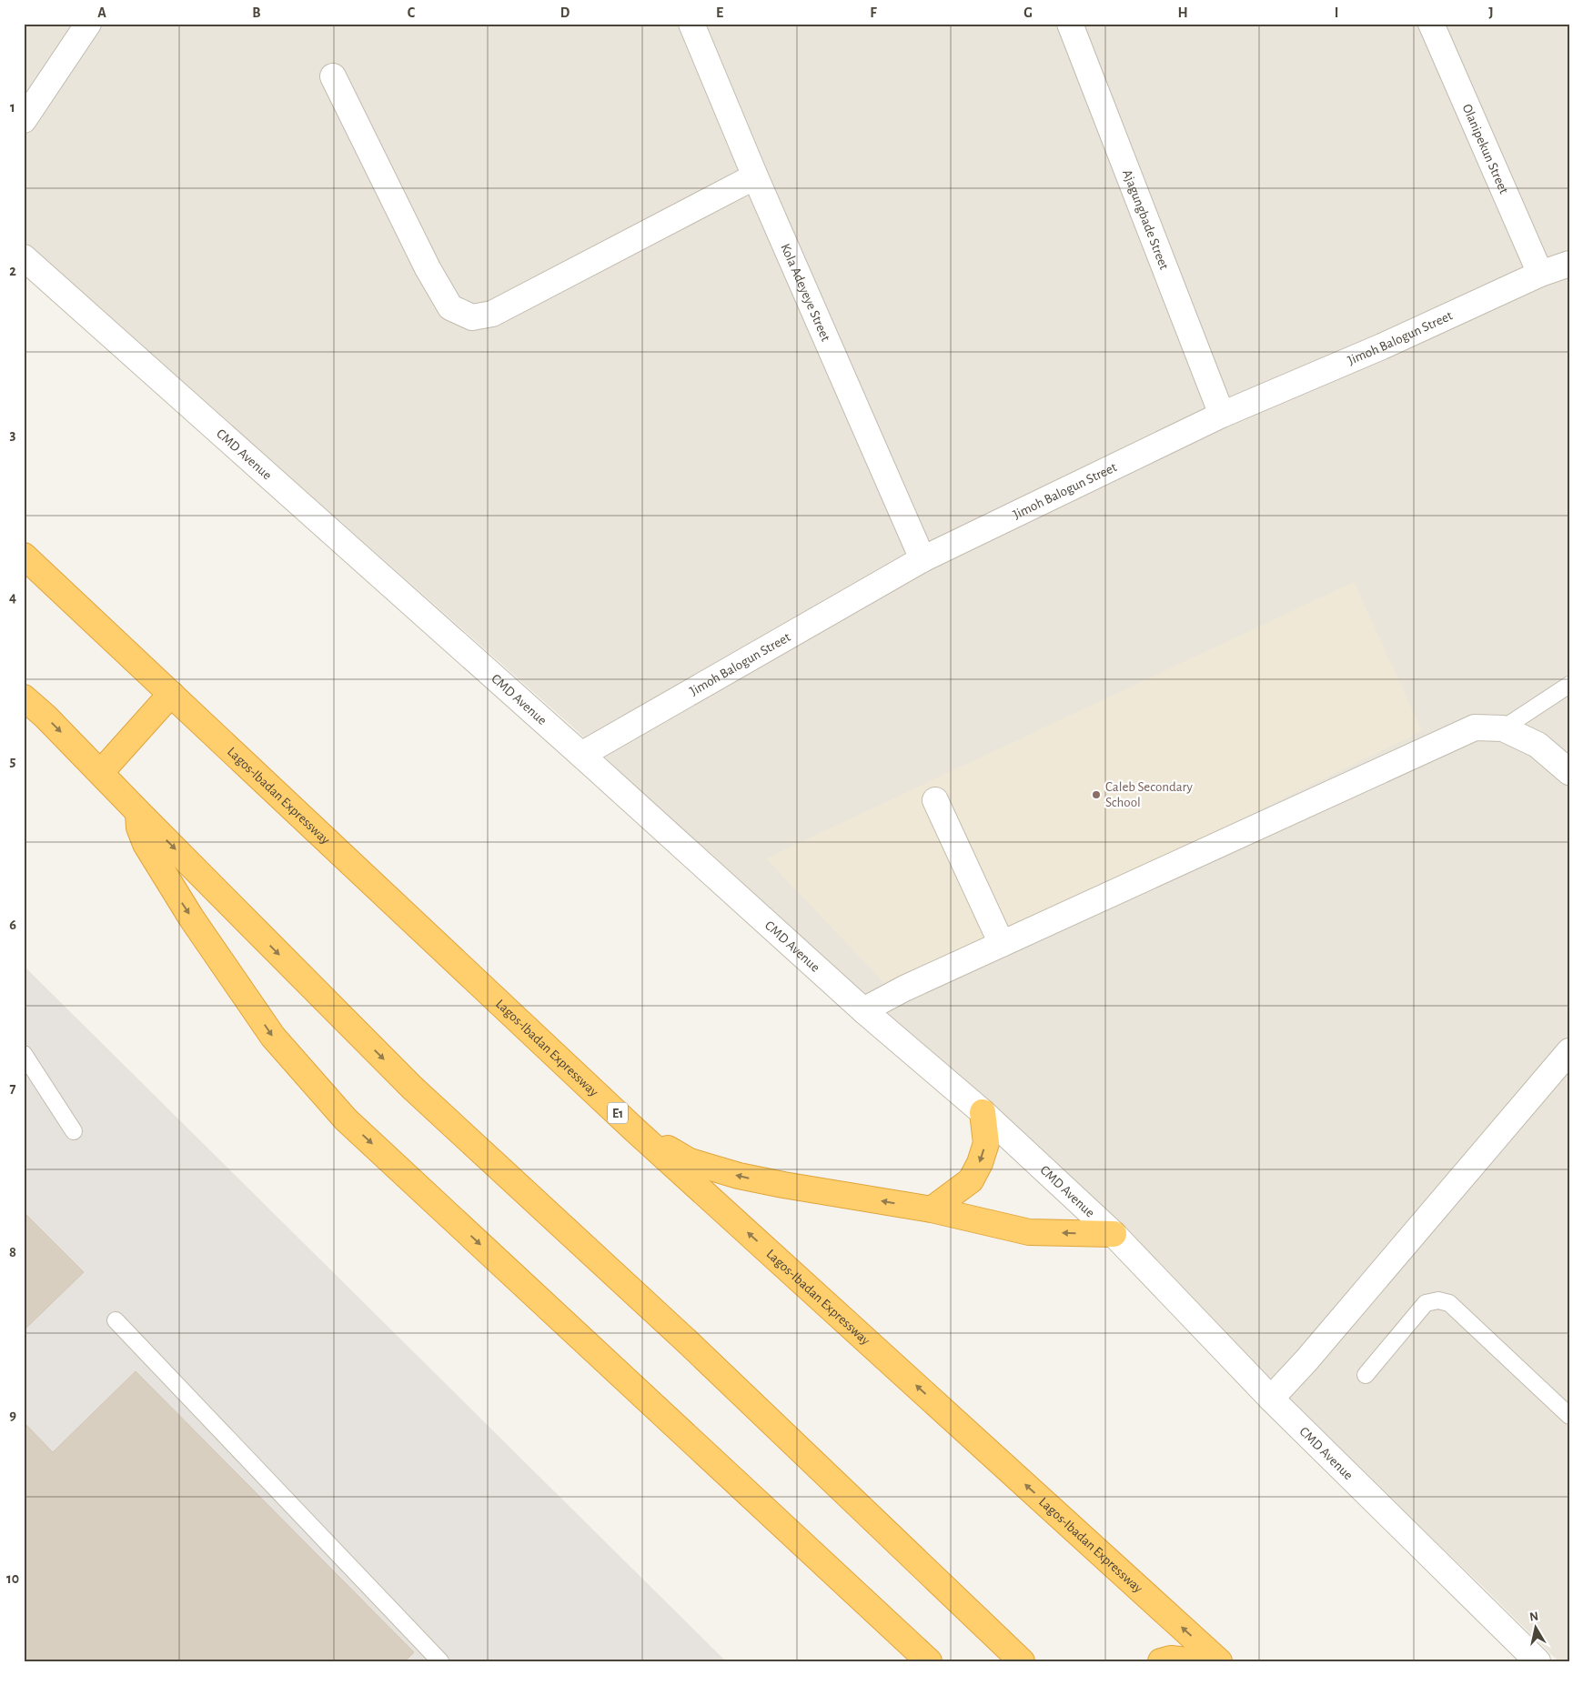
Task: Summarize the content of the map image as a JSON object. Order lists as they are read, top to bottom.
{
  "streets": {
    "highway": ["Lagos-Ibadan Expressway", "E1"],
    "street": [
      "Olanipekun Street",
      "Ajagungbade Street",
      "Kola Adeyeye Street",
      "Jimoh Balogun Street",
      "CMD Avenue"
    ]
  },
  "crossings": [
    ["Olanipekun Street", "Jimoh Balogun Street"],
    ["Ajagungbade Street", "Jimoh Balogun Street"],
    ["Kola Adeyeye Street", "Jimoh Balogun Street"],
    ["Jimoh Balogun Street", "CMD Avenue"]
  ],
  "places": ["Caleb Secondary School"],
  "north": "top",
  "grid": {
    "columns": [
      "A",
      "B",
      "C",
      "D",
      "E",
      "F",
      "G",
      "H",
      "I",
      "J"
    ],
    "rows": [
      "1",
      "2",
      "3",
      "4",
      "5",
      "6",
      "7",
      "8",
      "9",
      "10"
    ]
  }
}
